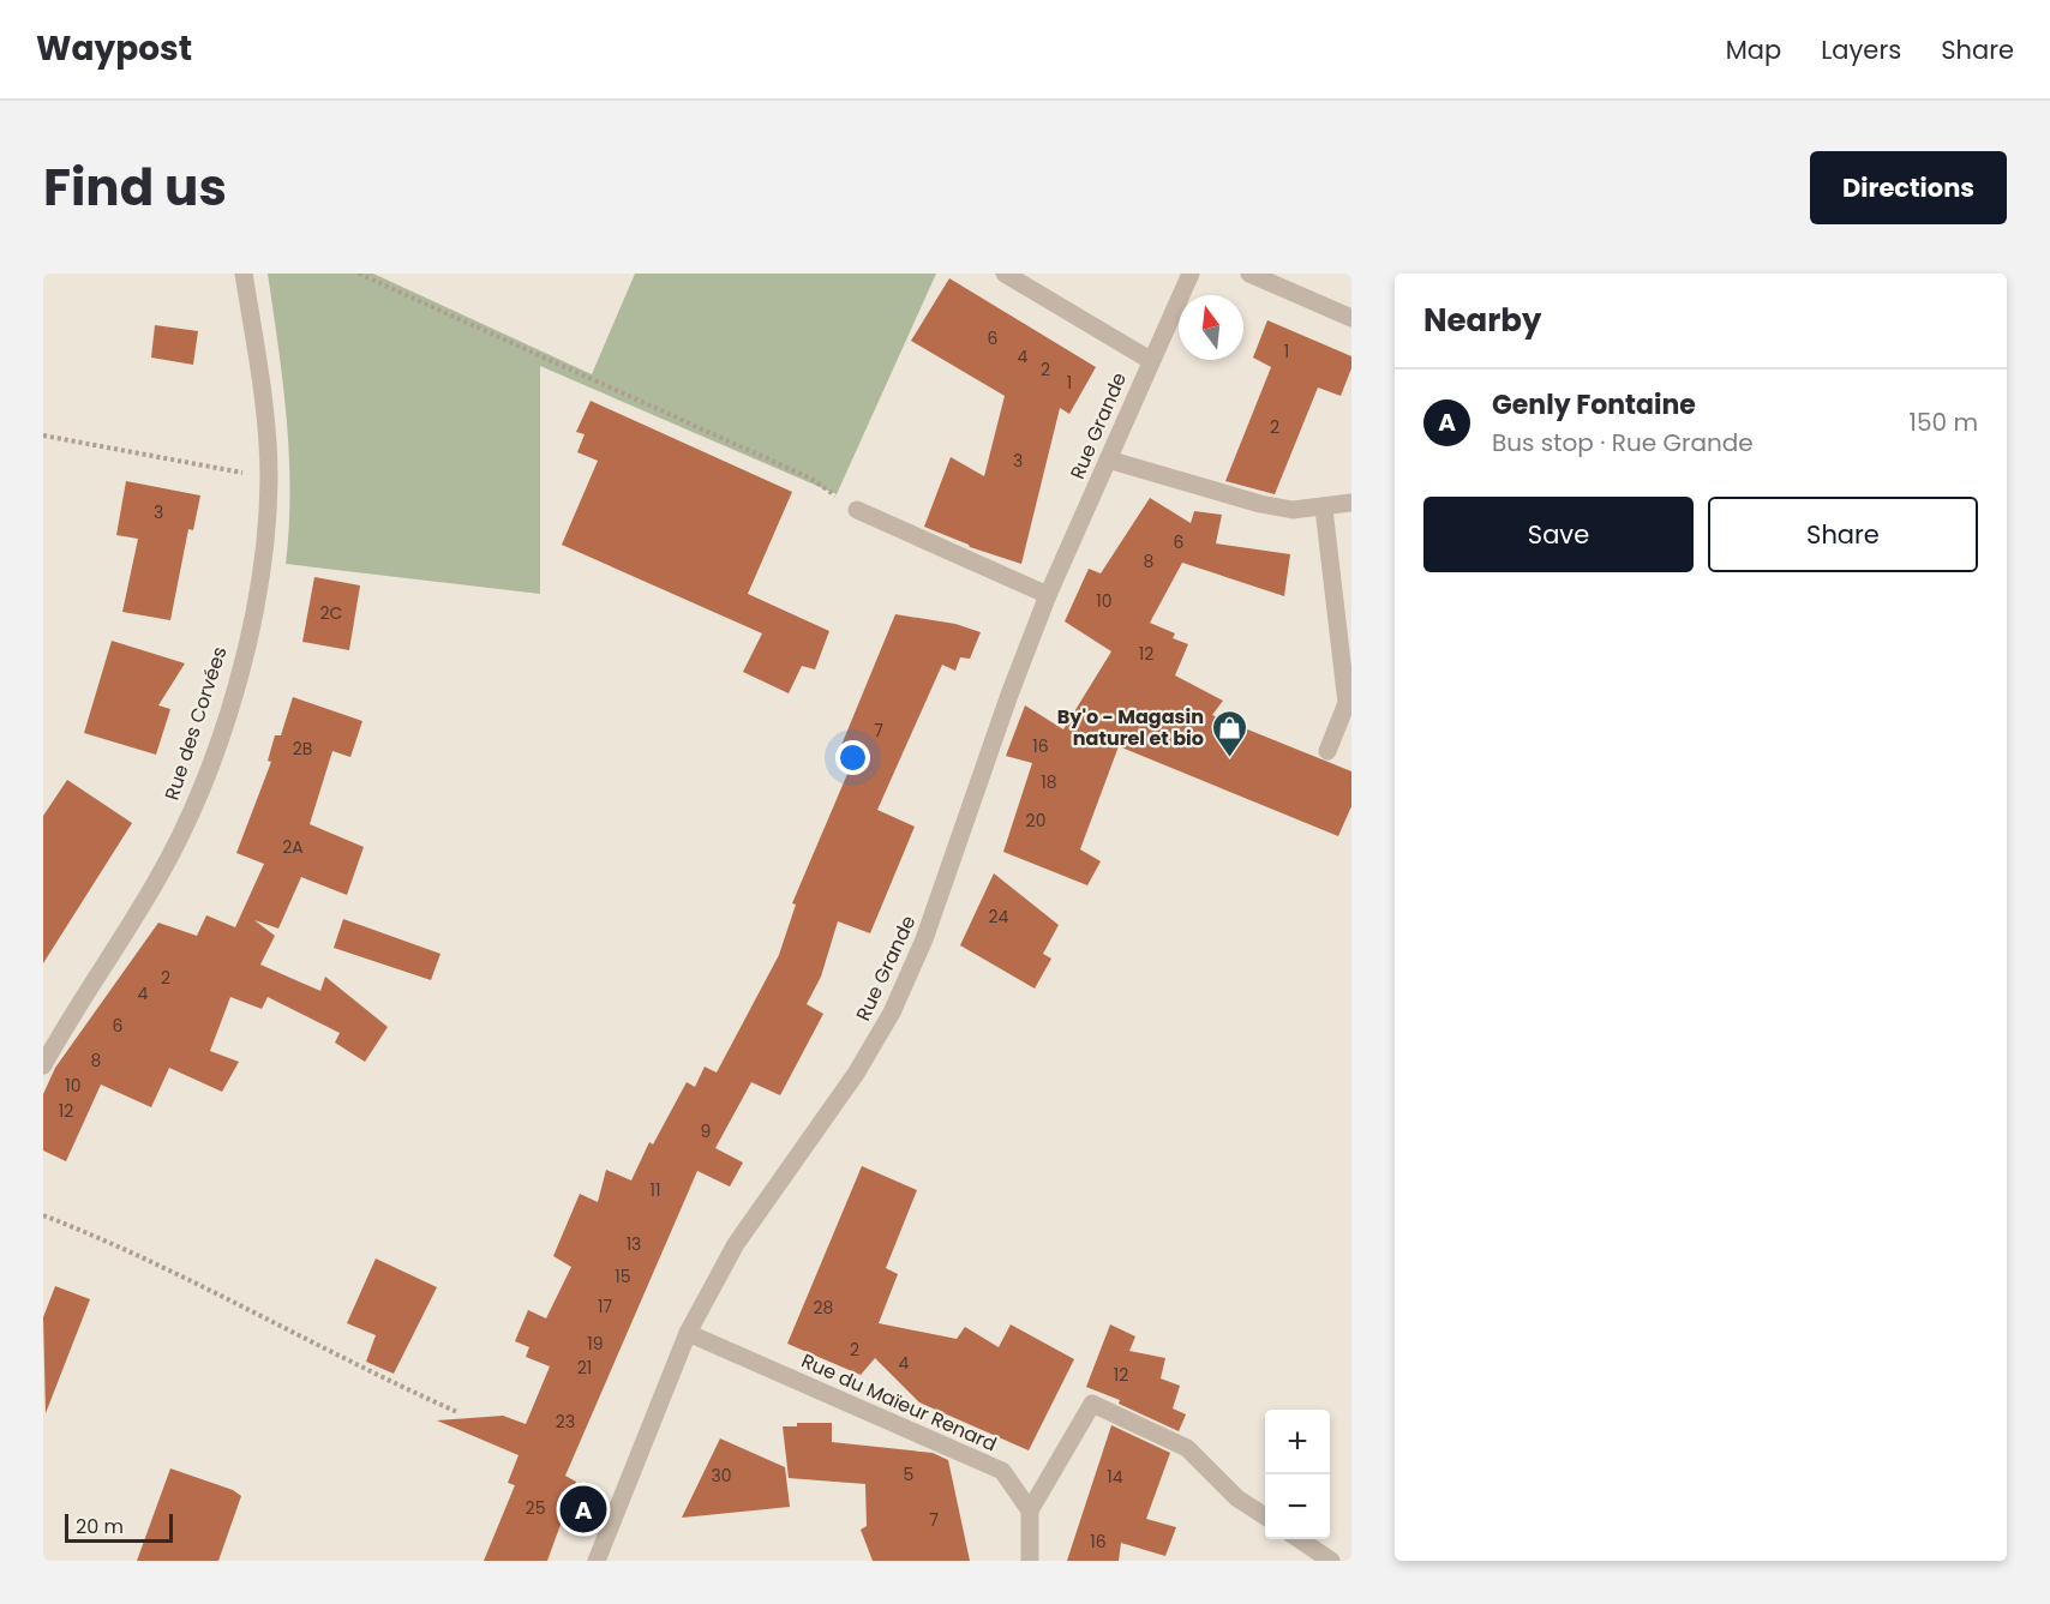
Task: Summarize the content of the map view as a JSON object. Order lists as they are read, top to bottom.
{
  "streets": {
    "street": ["Rue Grande", "Rue des Corvées", "Rue du Maïeur Renard"]
  },
  "crossings": [
    ["Rue Grande", "Rue du Maïeur Renard"]
  ],
  "places": {
    "shop": ["By'o - Magasin naturel et bio"]
  },
  "house_numbers": [
    "6",
    "1",
    "4",
    "2",
    "1",
    "2",
    "3",
    "3",
    "6",
    "8",
    "10",
    "2C",
    "12",
    "7",
    "16",
    "2B",
    "18",
    "20",
    "2A",
    "24",
    "2",
    "4",
    "6",
    "8",
    "10",
    "12",
    "9",
    "11",
    "13",
    "15",
    "17",
    "28",
    "19",
    "2",
    "4",
    "21",
    "12",
    "23",
    "5",
    "30",
    "14",
    "25",
    "7",
    "16"
  ],
  "scale_bar": "20 m",
  "north": "top",
  "page": {
    "header": "Waypost",
    "nav": ["Map", "Layers", "Share"],
    "title": "Find us",
    "buttons": [
      "Directions",
      ["Save", "Share"]
    ],
    "heading": "Nearby",
    "list": [
      {
        "mark": "A",
        "name": "Genly Fontaine",
        "note": "Bus stop · Rue Grande",
        "value": "150 m"
      }
    ],
    "map_buttons": ["+", "−"],
    "pins": "A",
    "scale": "20 m"
  }
}
